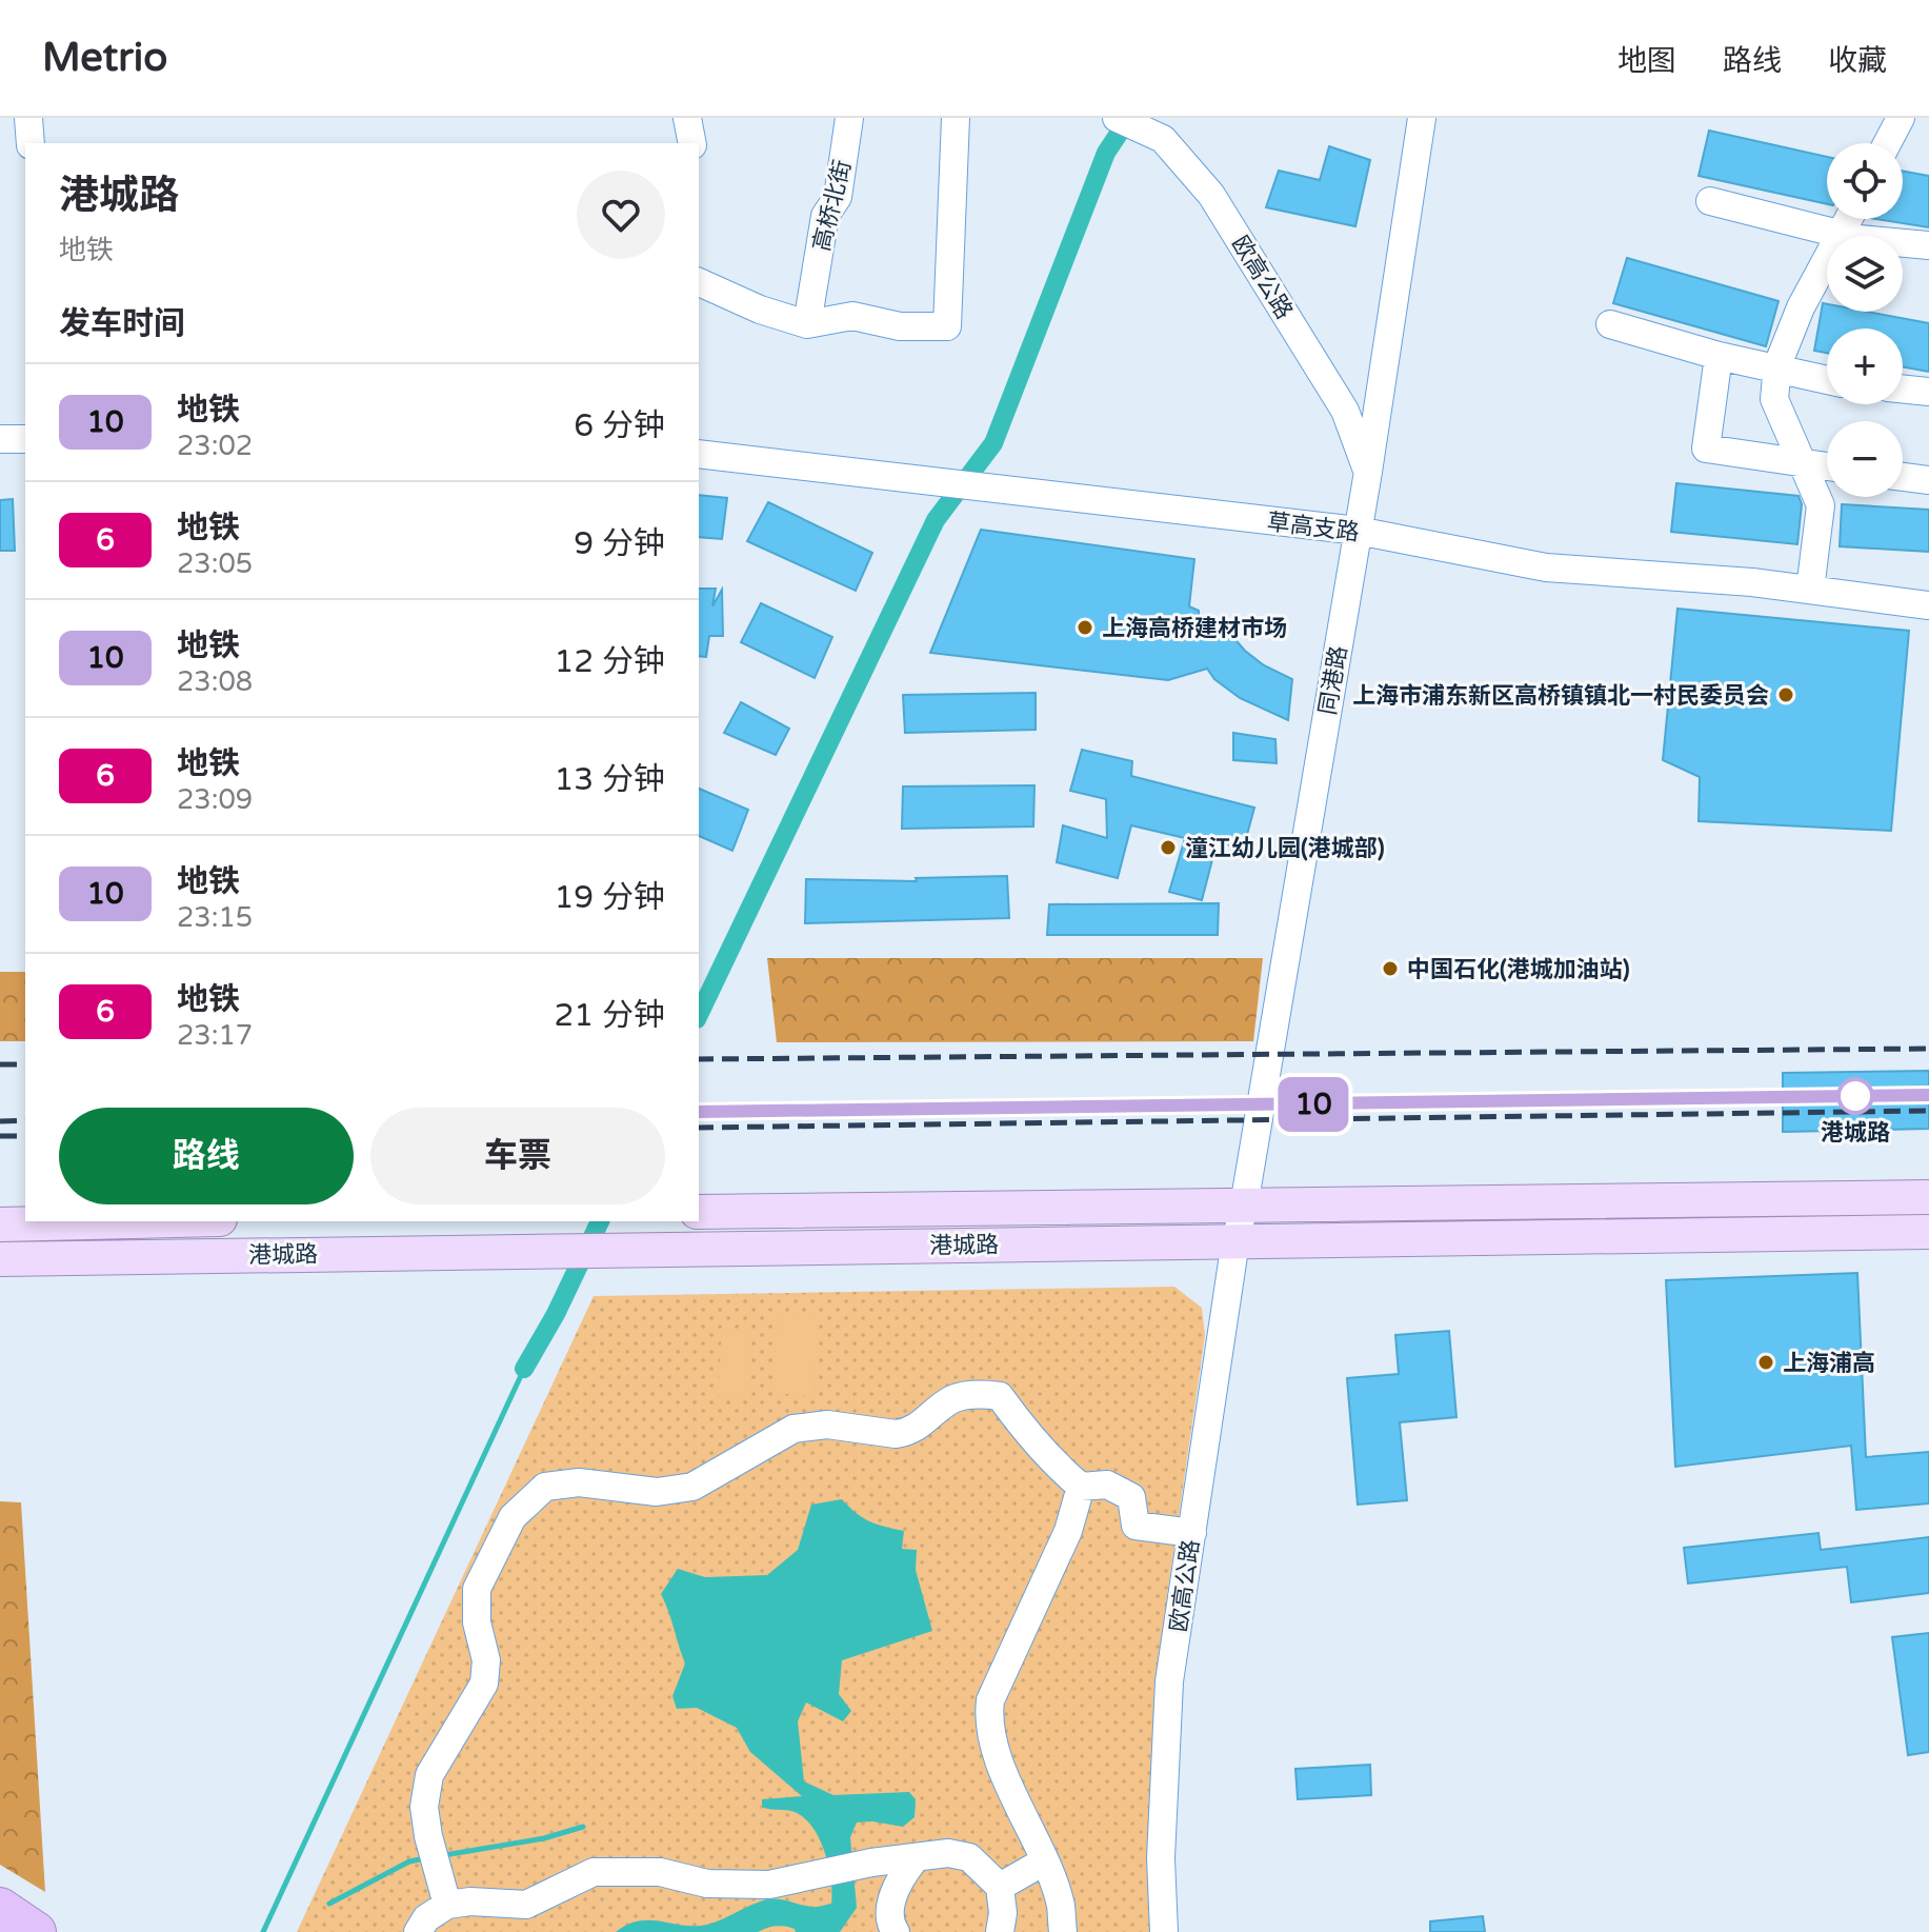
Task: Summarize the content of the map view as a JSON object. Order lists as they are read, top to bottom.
{
  "streets": {
    "main road": ["港城路"],
    "street": [
      "高桥北街",
      "欧高公路",
      "草高支路",
      "同港路"
    ]
  },
  "crossings": [
    ["欧高公路", "同港路"],
    ["欧高公路", "港城路"],
    ["草高支路", "同港路"],
    ["同港路", "港城路"]
  ],
  "places": [
    "上海高桥建材市场",
    "上海市浦东新区高桥镇镇北一村民委员会",
    "潼江幼儿园(港城部)",
    "中国石化(港城加油站)",
    "港城路",
    "上海浦高"
  ],
  "lines": ["metro line 10"],
  "page": {
    "header": "Metrio",
    "nav": ["地图", "路线", "收藏"],
    "on_map": "10",
    "map_buttons": ["+", "−"],
    "heading": [
      ["港城路", "地铁"],
      "发车时间"
    ],
    "list": [
      {
        "mark": "10",
        "name": "地铁",
        "note": "23:02",
        "value": "6 分钟"
      },
      {
        "mark": "6",
        "name": "地铁",
        "note": "23:05",
        "value": "9 分钟"
      },
      {
        "mark": "10",
        "name": "地铁",
        "note": "23:08",
        "value": "12 分钟"
      },
      {
        "mark": "6",
        "name": "地铁",
        "note": "23:09",
        "value": "13 分钟"
      },
      {
        "mark": "10",
        "name": "地铁",
        "note": "23:15",
        "value": "19 分钟"
      },
      {
        "mark": "6",
        "name": "地铁",
        "note": "23:17",
        "value": "21 分钟"
      }
    ],
    "buttons": ["路线", "车票"]
  }
}
